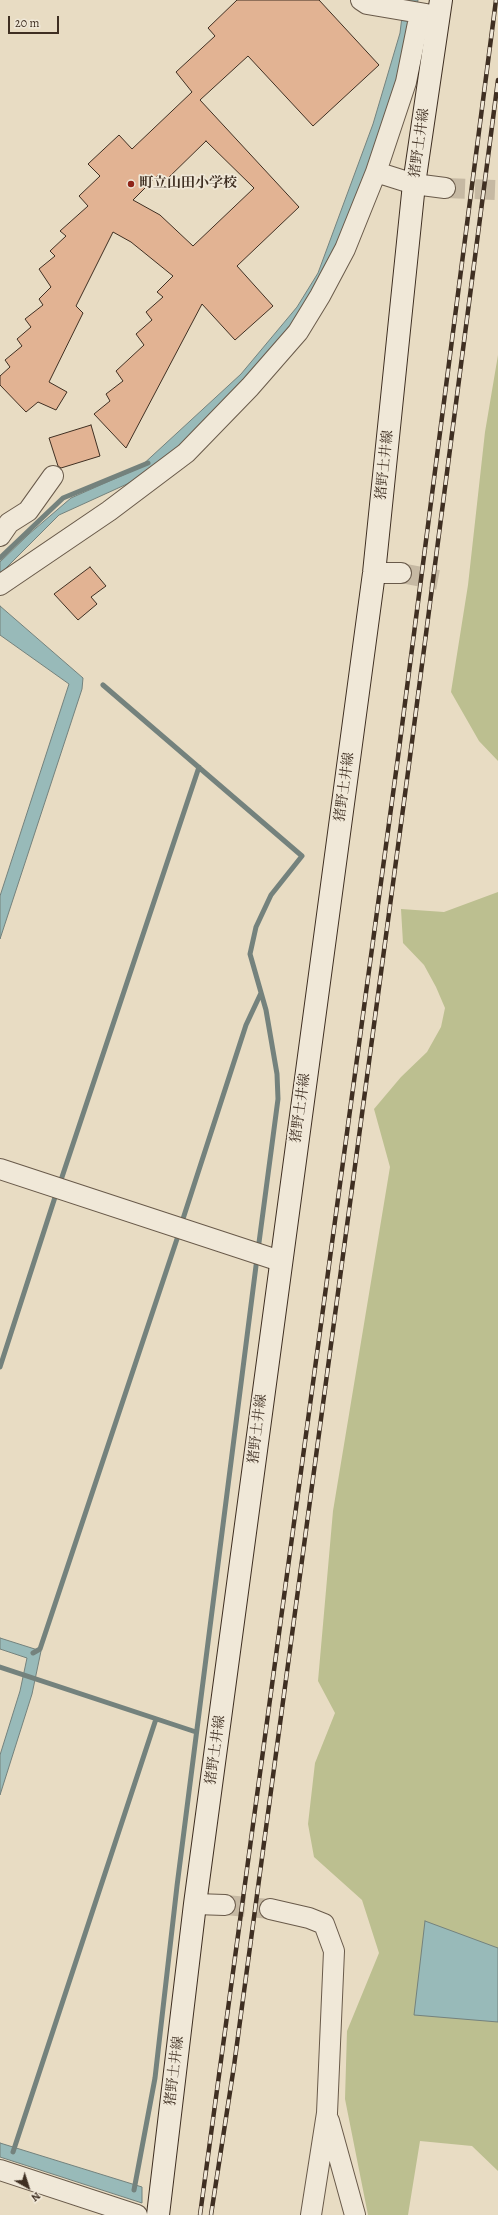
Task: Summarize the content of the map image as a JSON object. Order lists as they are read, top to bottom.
{
  "streets": {
    "main road": ["猪野土井線"]
  },
  "places": ["町立山田小学校"],
  "scale_bar": "20 m",
  "north": "bottom right"
}
